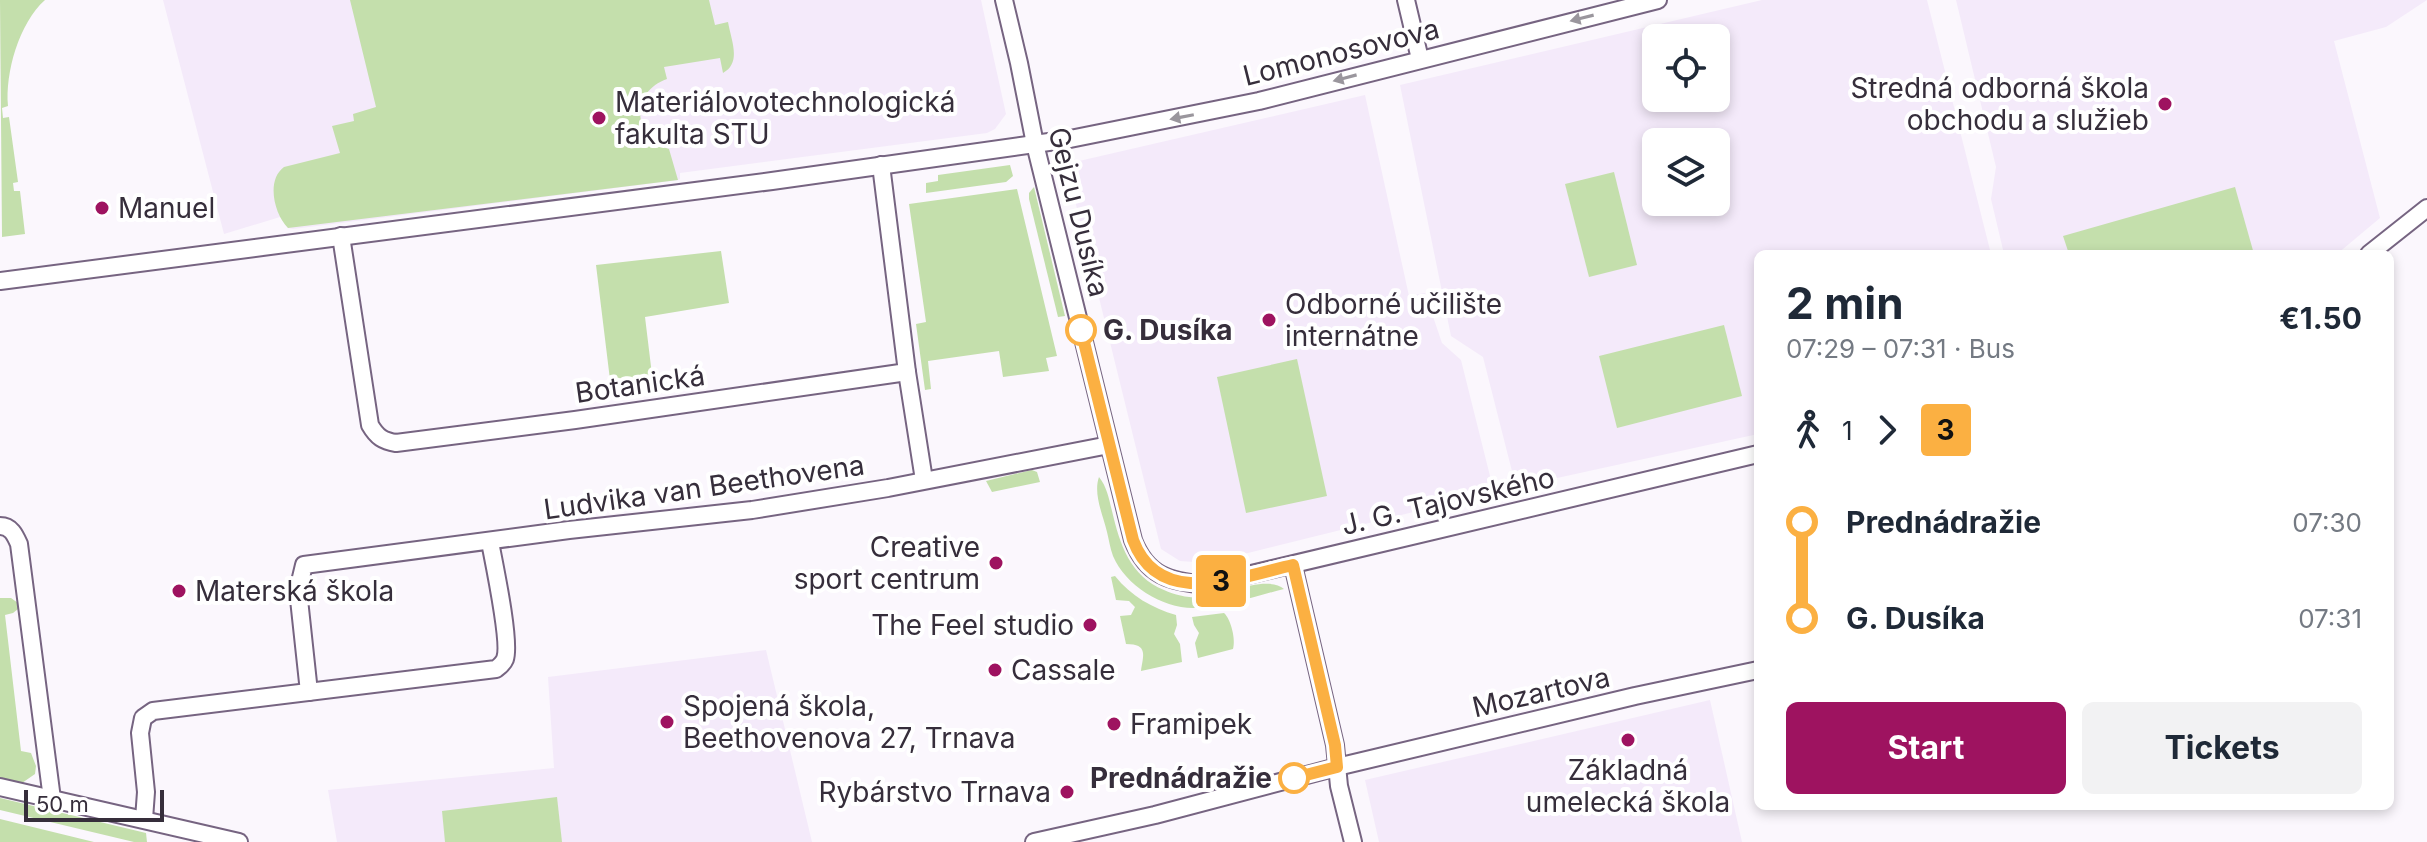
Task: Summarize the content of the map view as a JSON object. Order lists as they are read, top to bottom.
{
  "streets": {
    "street": [
      "Lomonosovova",
      "Gejzu Dusíka",
      "Botanická",
      "Ludvika van Beethovena",
      "J. G. Tajovského",
      "Mozartova"
    ]
  },
  "crossings": [
    ["Lomonosovova", "Gejzu Dusíka"],
    ["Gejzu Dusíka", "Ludvika van Beethovena"],
    ["Gejzu Dusíka", "J. G. Tajovského"]
  ],
  "one_way": ["Lomonosovova"],
  "places": [
    "Stredná odborná škola obchodu a služieb",
    "Materiálovotechnologická fakulta STU",
    "Manuel",
    "Odborné učilište internátne",
    "G. Dusíka",
    "Creative sport centrum",
    "Materská škola",
    "The Feel studio",
    "Cassale",
    "Spojená škola, Beethovenova 27, Trnava",
    "Framipek",
    "Základná umelecká škola",
    "Prednádražie",
    "Rybárstvo Trnava"
  ],
  "lines": ["bus line 3"],
  "scale_bar": "50 m",
  "page": {
    "on_map": "3",
    "heading": ["2 min", "07:29 – 07:31 · Bus", "€1.50"],
    "legs": ["1", "3"],
    "list": [
      {
        "name": "Prednádražie",
        "value": "07:30"
      },
      {
        "name": "G. Dusíka",
        "value": "07:31"
      }
    ],
    "buttons": ["Start", "Tickets"],
    "scale": "50 m"
  }
}
